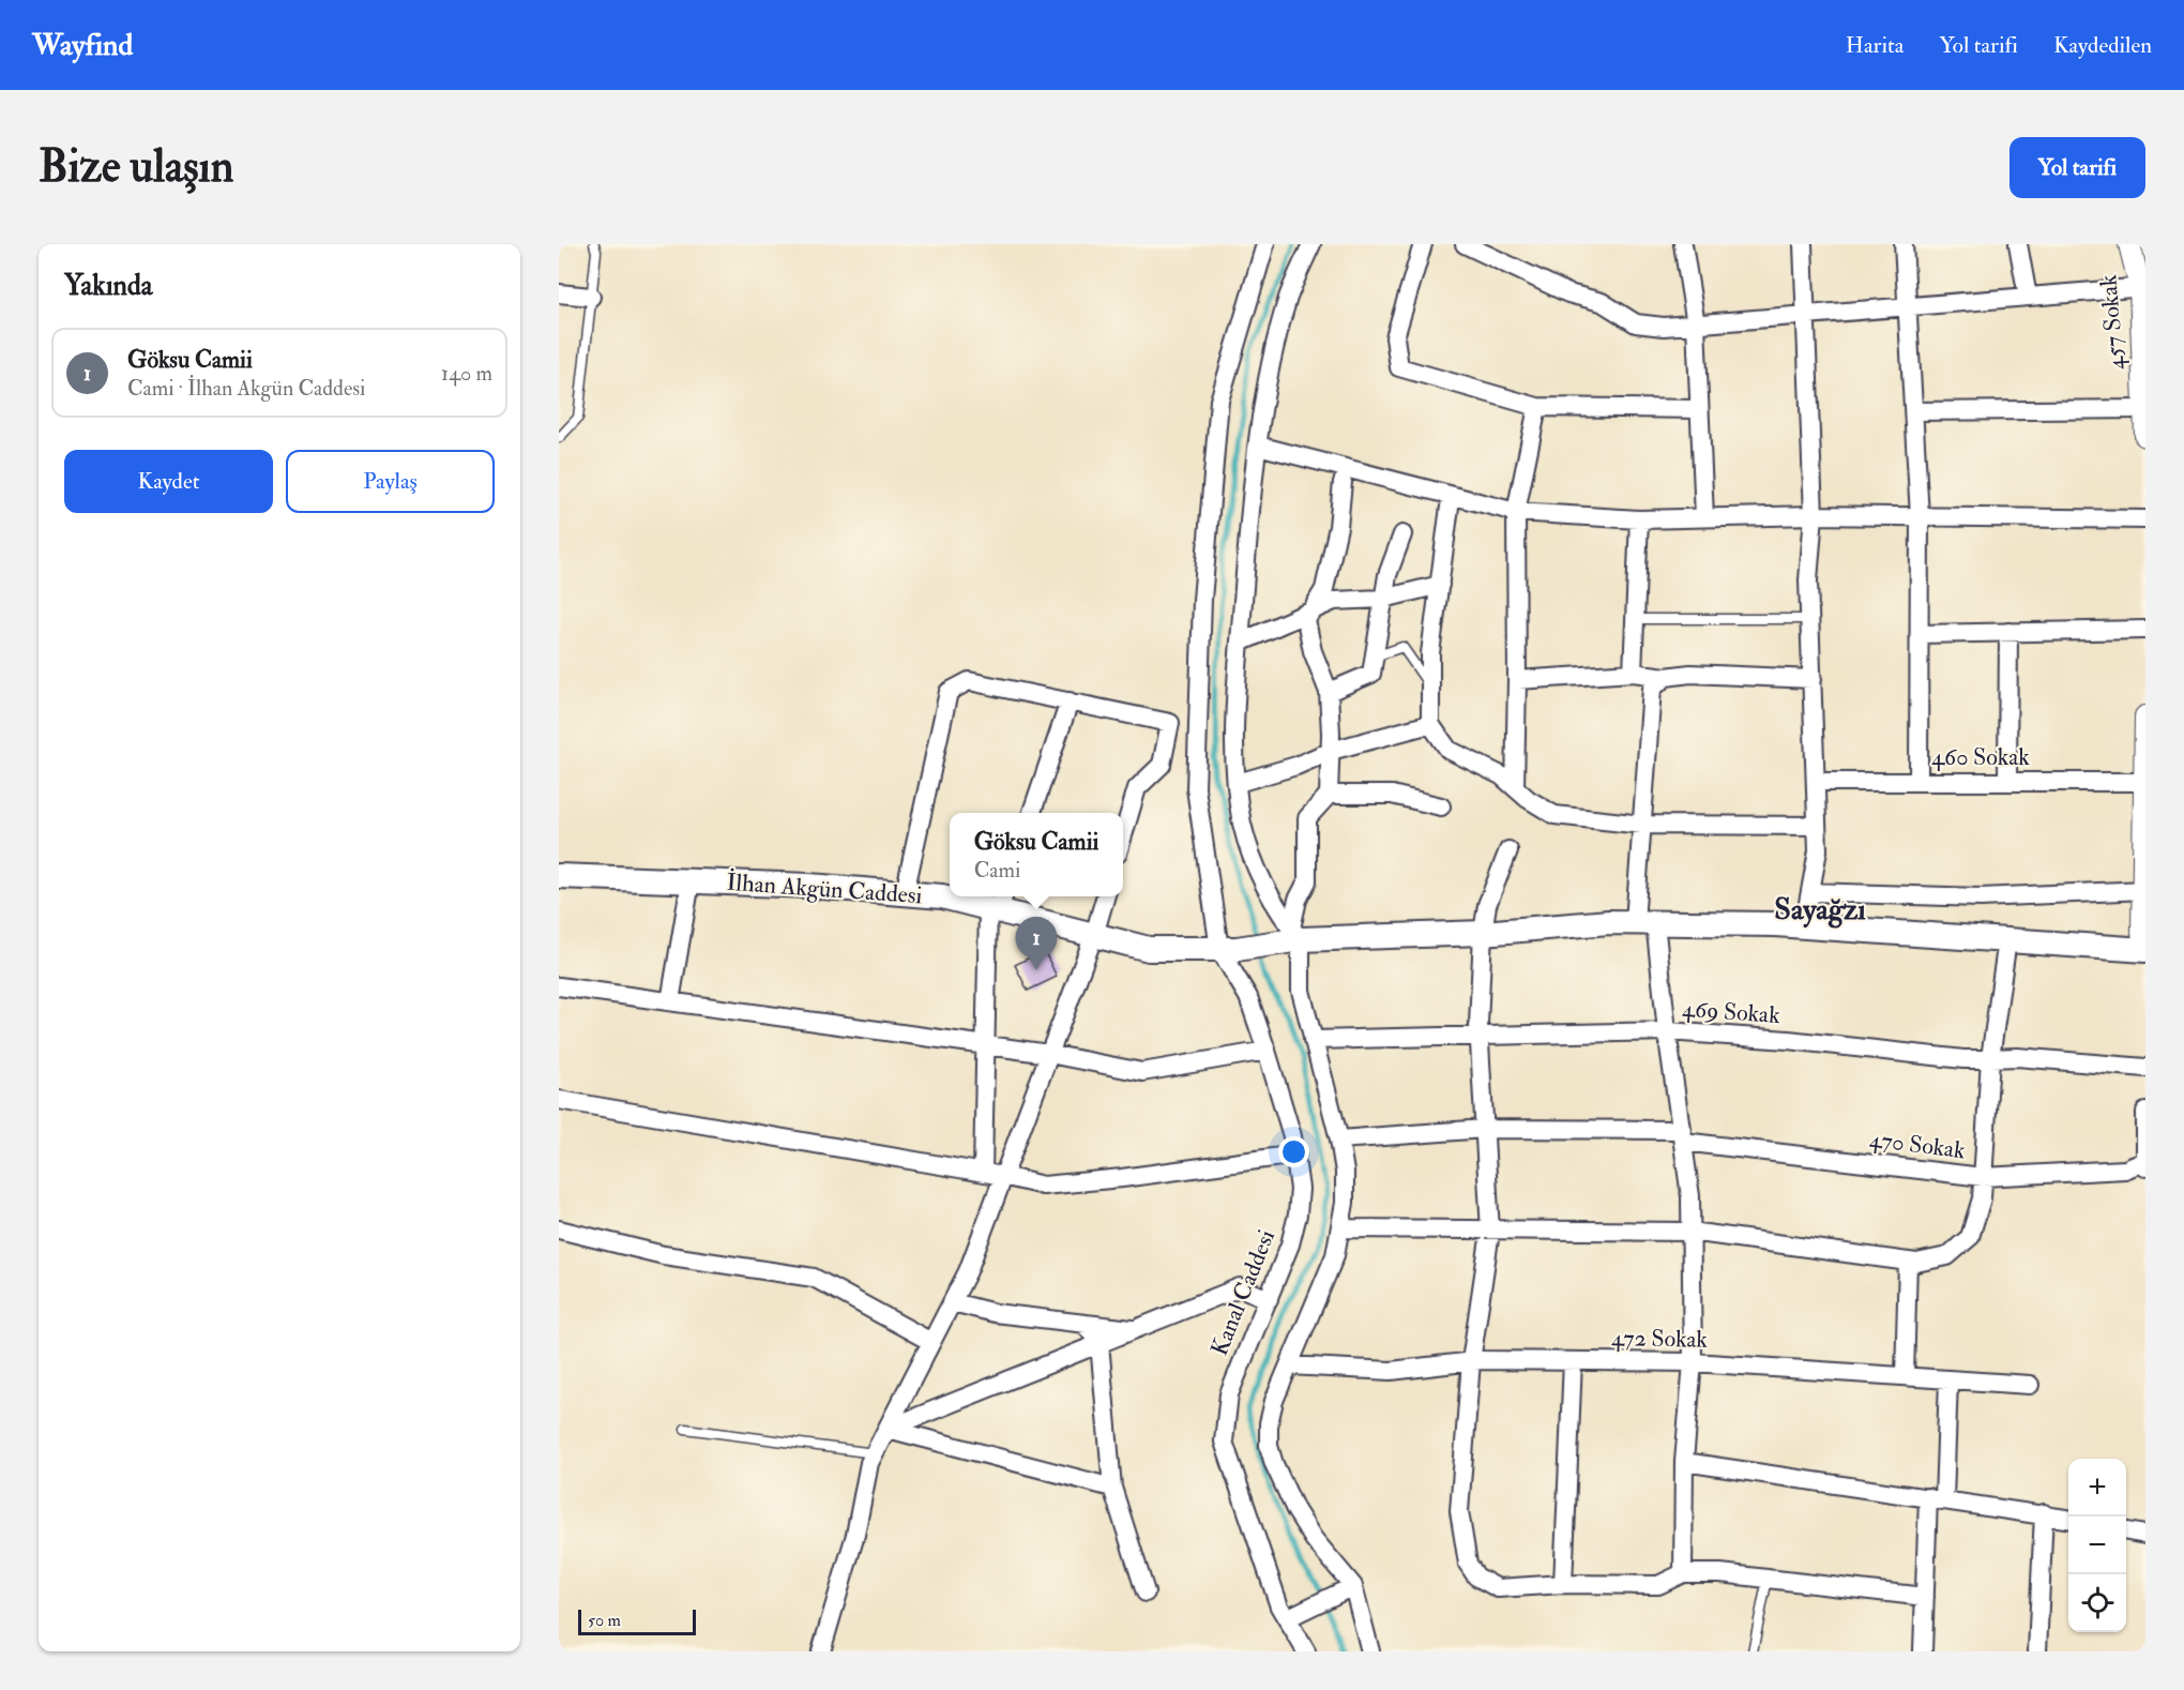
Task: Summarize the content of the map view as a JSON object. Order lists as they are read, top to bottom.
{
  "streets": {
    "main road": ["İlhan Akgün Caddesi"],
    "street": [
      "457 Sokak",
      "460 Sokak",
      "469 Sokak",
      "470 Sokak",
      "Kanal Caddesi",
      "472 Sokak"
    ]
  },
  "crossings": [
    ["İlhan Akgün Caddesi", "Kanal Caddesi"]
  ],
  "districts": ["Sayağzı"],
  "scale_bar": "50 m",
  "page": {
    "header": "Wayfind",
    "nav": ["Harita", "Yol tarifi", "Kaydedilen"],
    "buttons": [
      "Yol tarifi",
      ["Kaydet", "Paylaş"]
    ],
    "title": "Bize ulaşın",
    "heading": "Yakında",
    "list": [
      {
        "mark": "1",
        "name": "Göksu Camii",
        "note": "Cami · İlhan Akgün Caddesi",
        "value": "140 m"
      }
    ],
    "popup": ["Göksu Camii", "Cami"],
    "pins": "1",
    "map_buttons": ["+", "−"],
    "scale": "50 m"
  }
}
